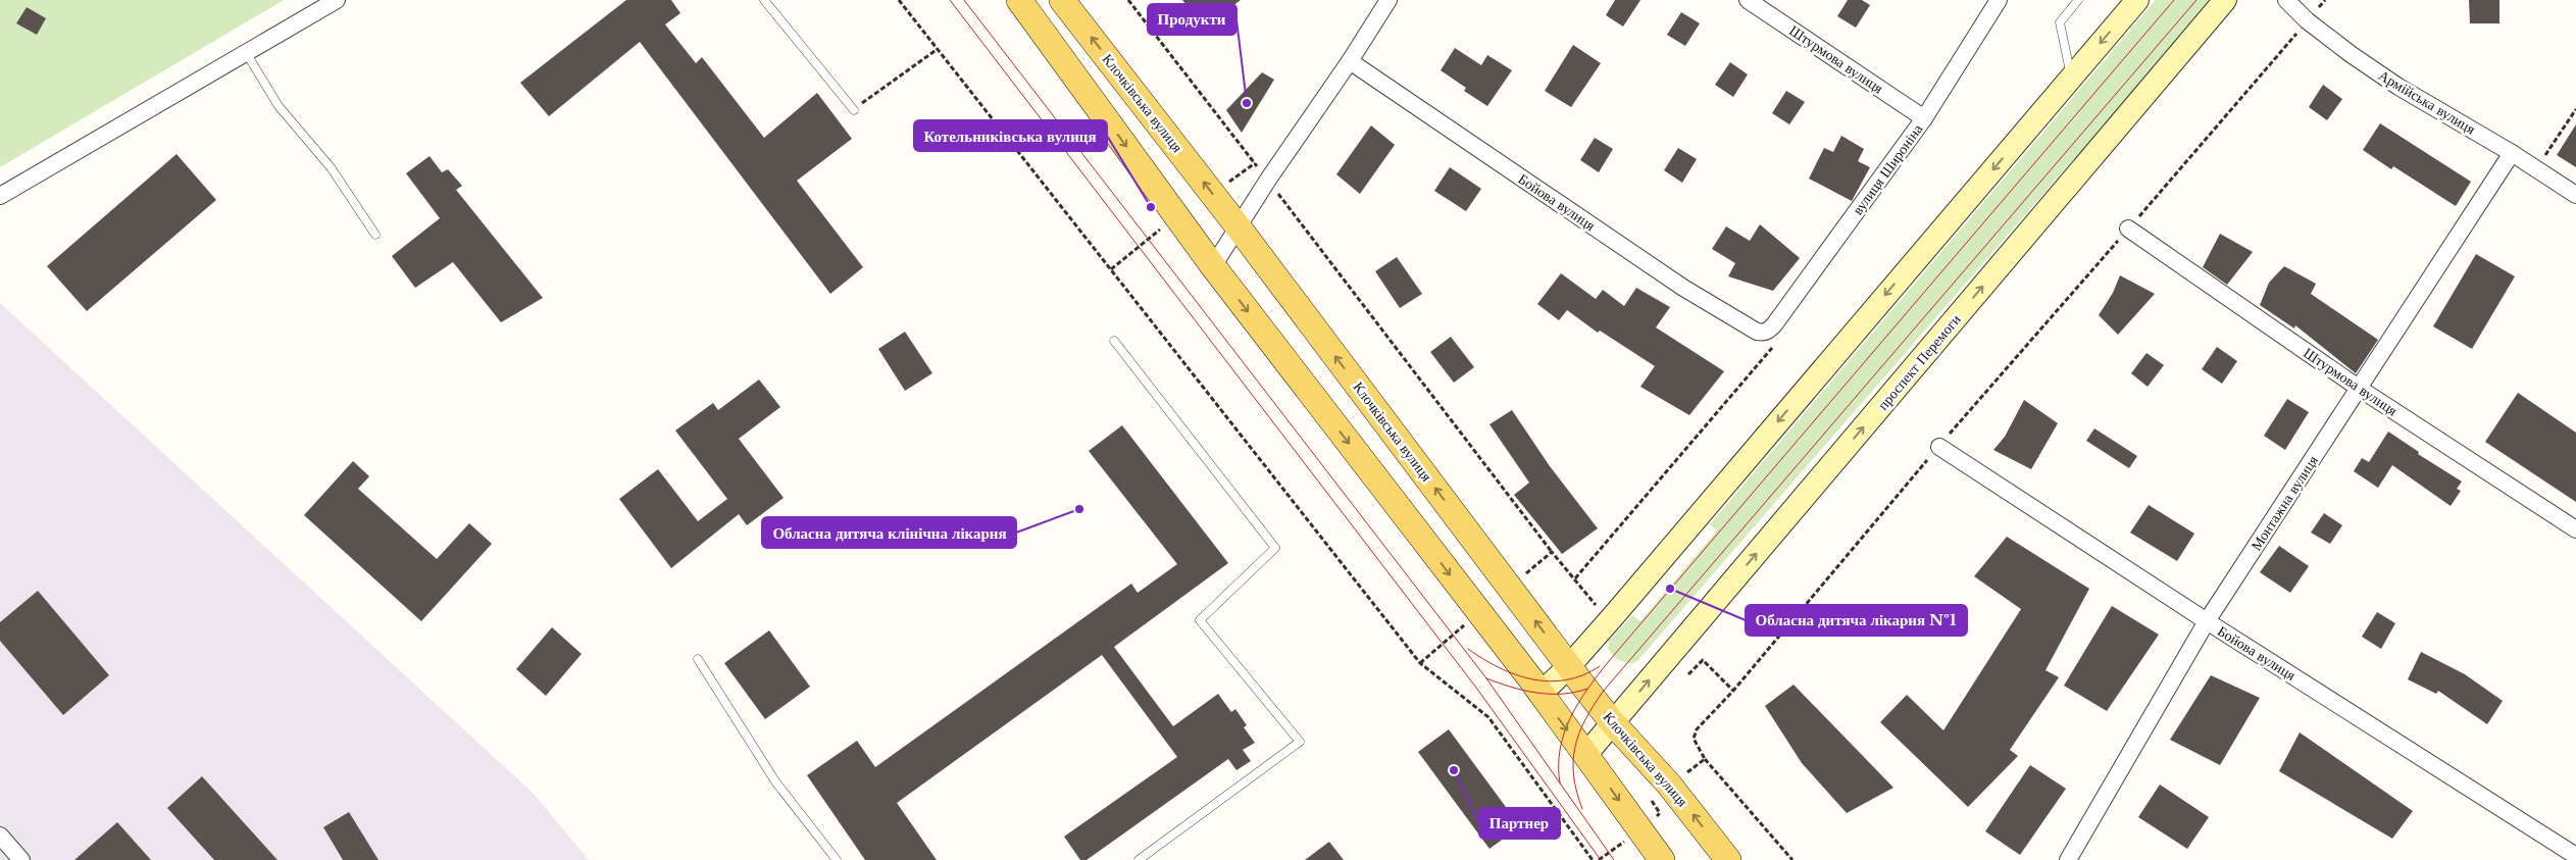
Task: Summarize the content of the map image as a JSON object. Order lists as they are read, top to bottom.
{
  "streets": {
    "main road": ["Клочківська вулиця", "проспект Перемоги"],
    "street": [
      "Штурмова вулиця",
      "Армійська вулиця",
      "вулиця Широніна",
      "Бойова вулиця",
      "Монтажна вулиця"
    ]
  },
  "crossings": [
    ["Штурмова вулиця", "вулиця Широніна"],
    ["Штурмова вулиця", "Монтажна вулиця"],
    ["Армійська вулиця", "Монтажна вулиця"],
    ["Клочківська вулиця", "проспект Перемоги"],
    ["вулиця Широніна", "Бойова вулиця"],
    ["Бойова вулиця", "Монтажна вулиця"]
  ],
  "places": [
    "Продукти",
    "Котельниківська вулиця",
    "Обласна дитяча клінічна лікарня",
    "Обласна дитяча лікарня №1",
    "Партнер"
  ]
}
